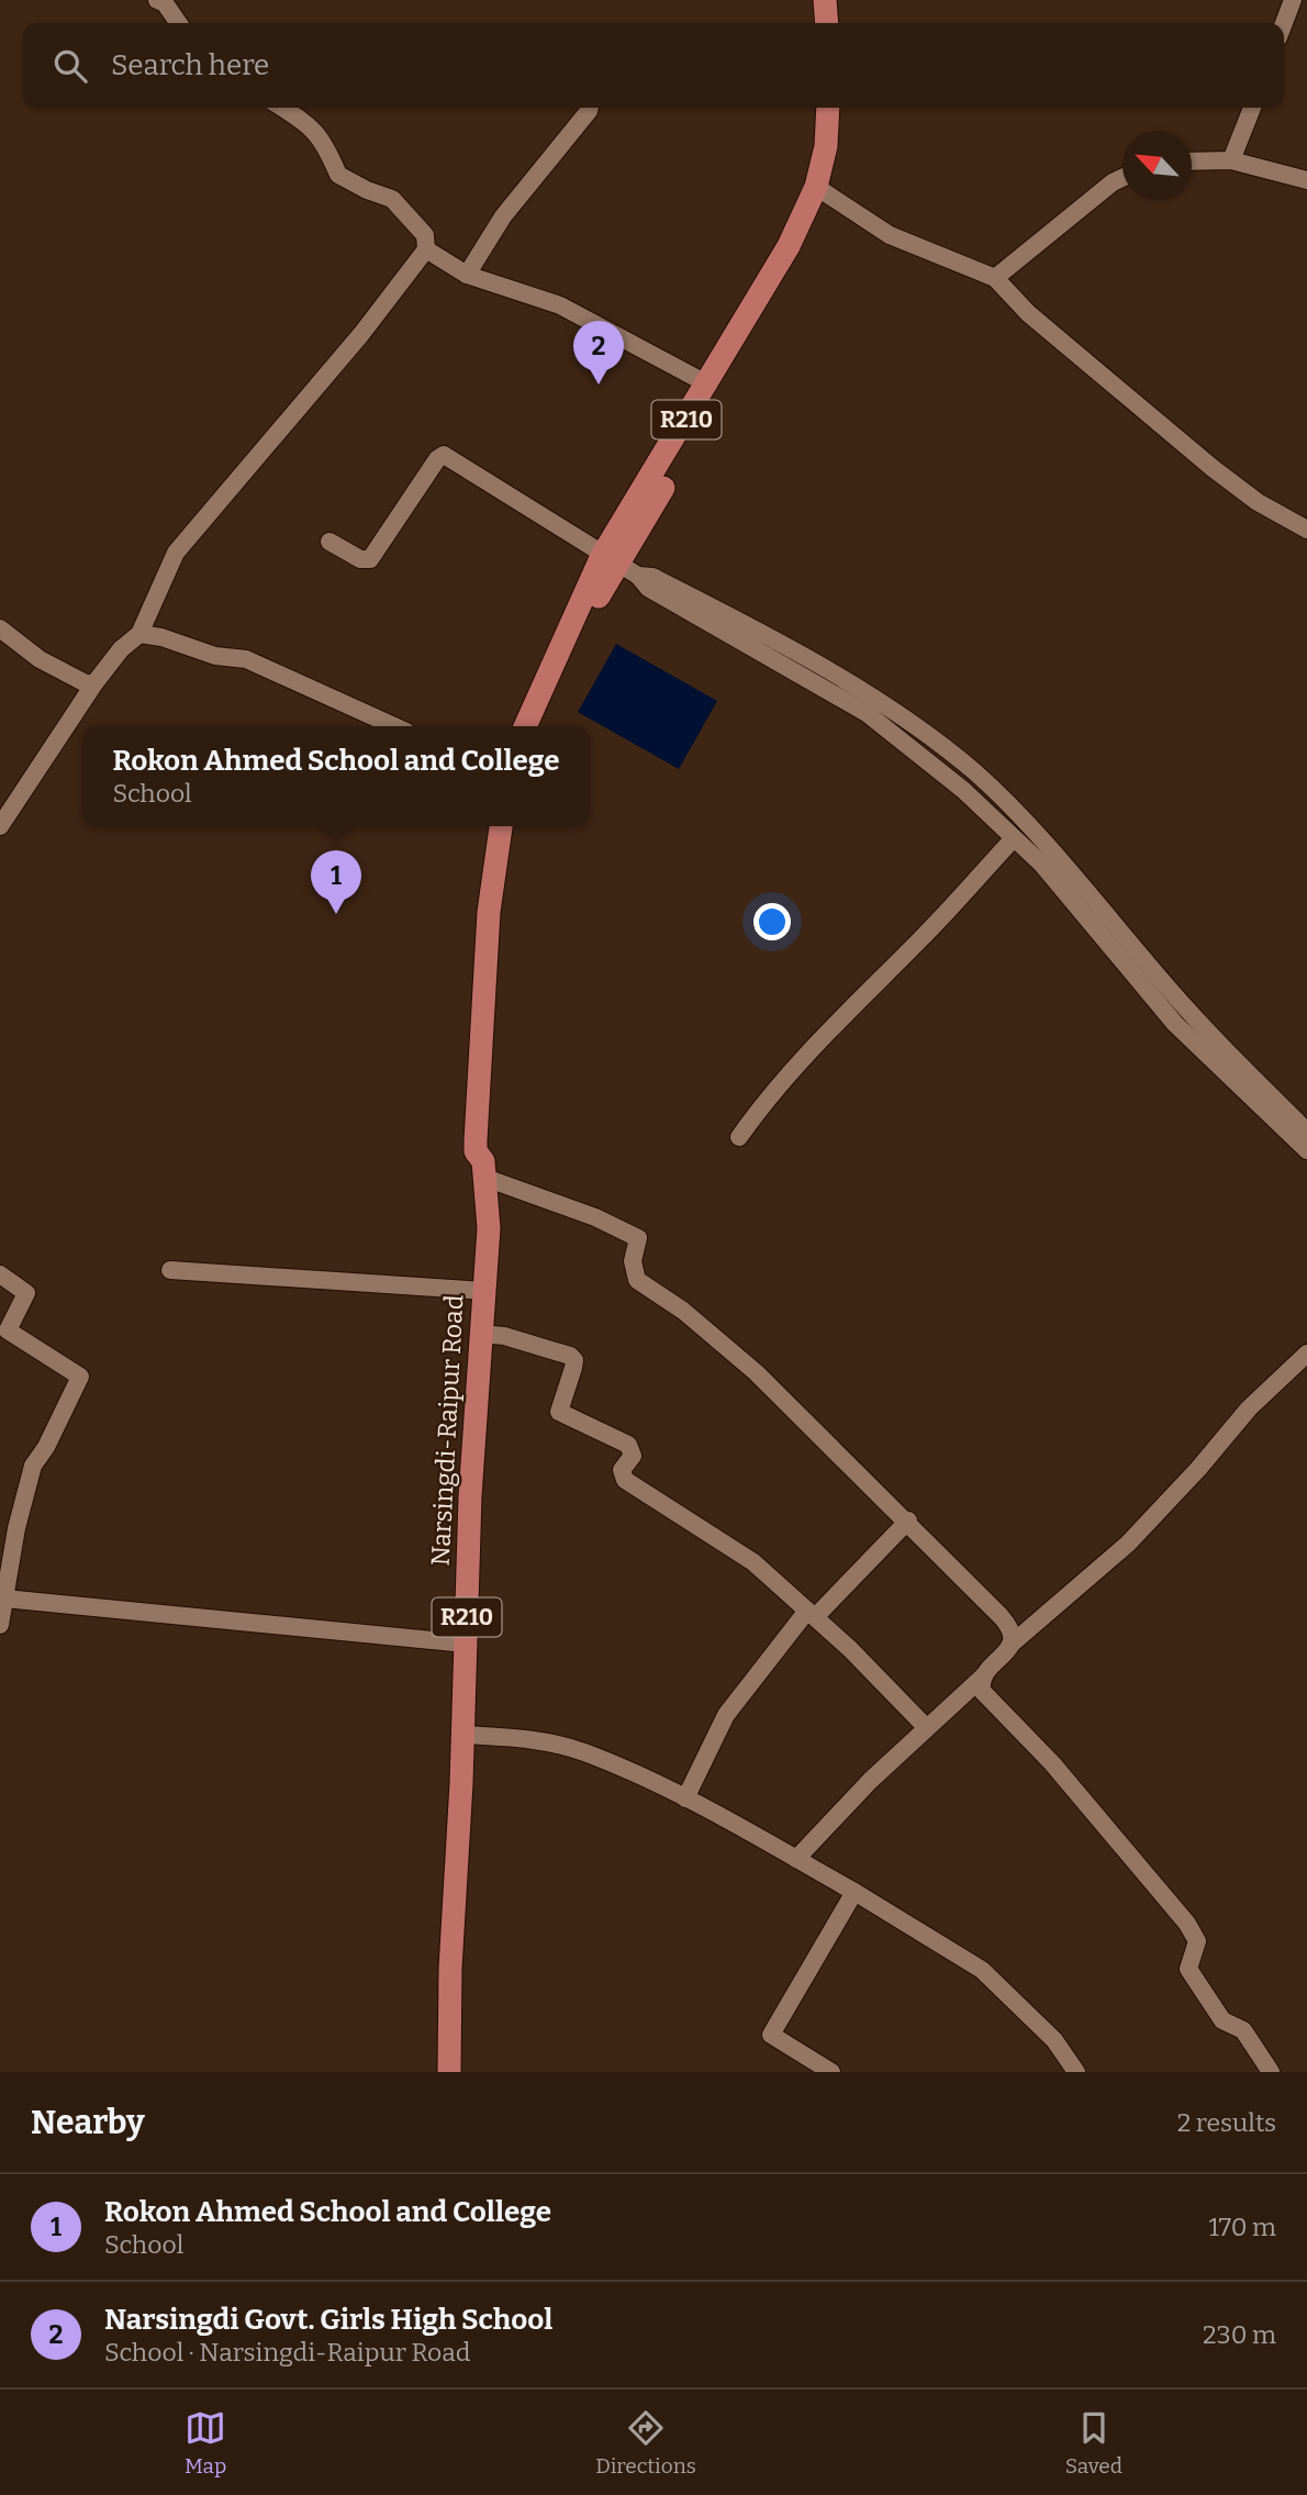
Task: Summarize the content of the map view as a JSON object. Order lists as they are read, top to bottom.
{
  "streets": {
    "main road": ["R210", "Narsingdi-Raipur Road"]
  },
  "north": "top left",
  "page": {
    "search": "Search here",
    "pins": ["2", "1"],
    "popup": ["Rokon Ahmed School and College", "School"],
    "heading": ["Nearby", "2 results"],
    "list": [
      {
        "mark": "1",
        "name": "Rokon Ahmed School and College",
        "note": "School",
        "value": "170 m"
      },
      {
        "mark": "2",
        "name": "Narsingdi Govt. Girls High School",
        "note": "School · Narsingdi-Raipur Road",
        "value": "230 m"
      }
    ],
    "nav": ["Map", "Directions", "Saved"]
  }
}
